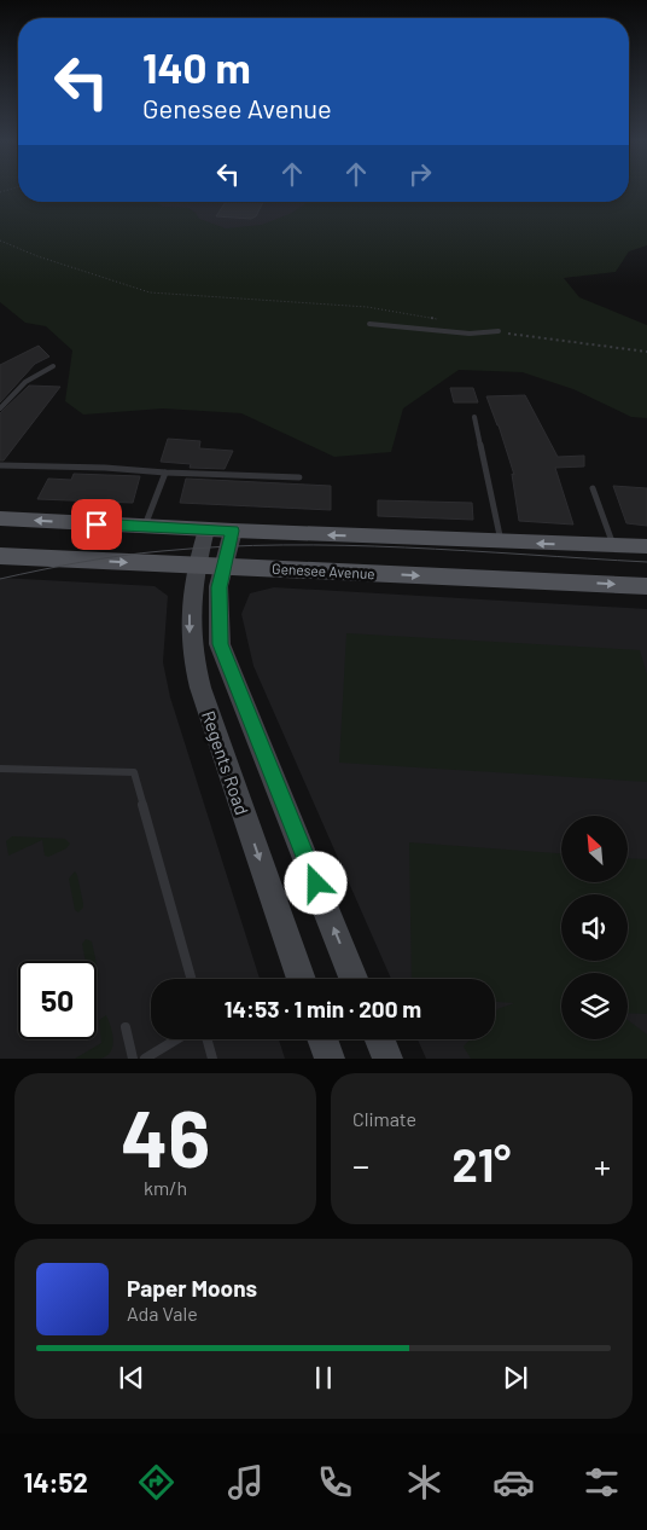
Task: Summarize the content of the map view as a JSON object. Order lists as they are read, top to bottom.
{
  "streets": {
    "main road": ["Genesee Avenue", "Regents Road"]
  },
  "crossings": [
    ["Genesee Avenue", "Regents Road"]
  ],
  "north": "top left",
  "page": {
    "turn": ["140 m", "Genesee Avenue"],
    "limit": "50",
    "trip": "14:53 · 1 min · 200 m",
    "tile": [
      ["46", "km/h"],
      "Climate"
    ],
    "heat": ["−", "21°", "+"],
    "song": ["Paper Moons", "Ada Vale"],
    "tabs": "14:52"
  }
}
